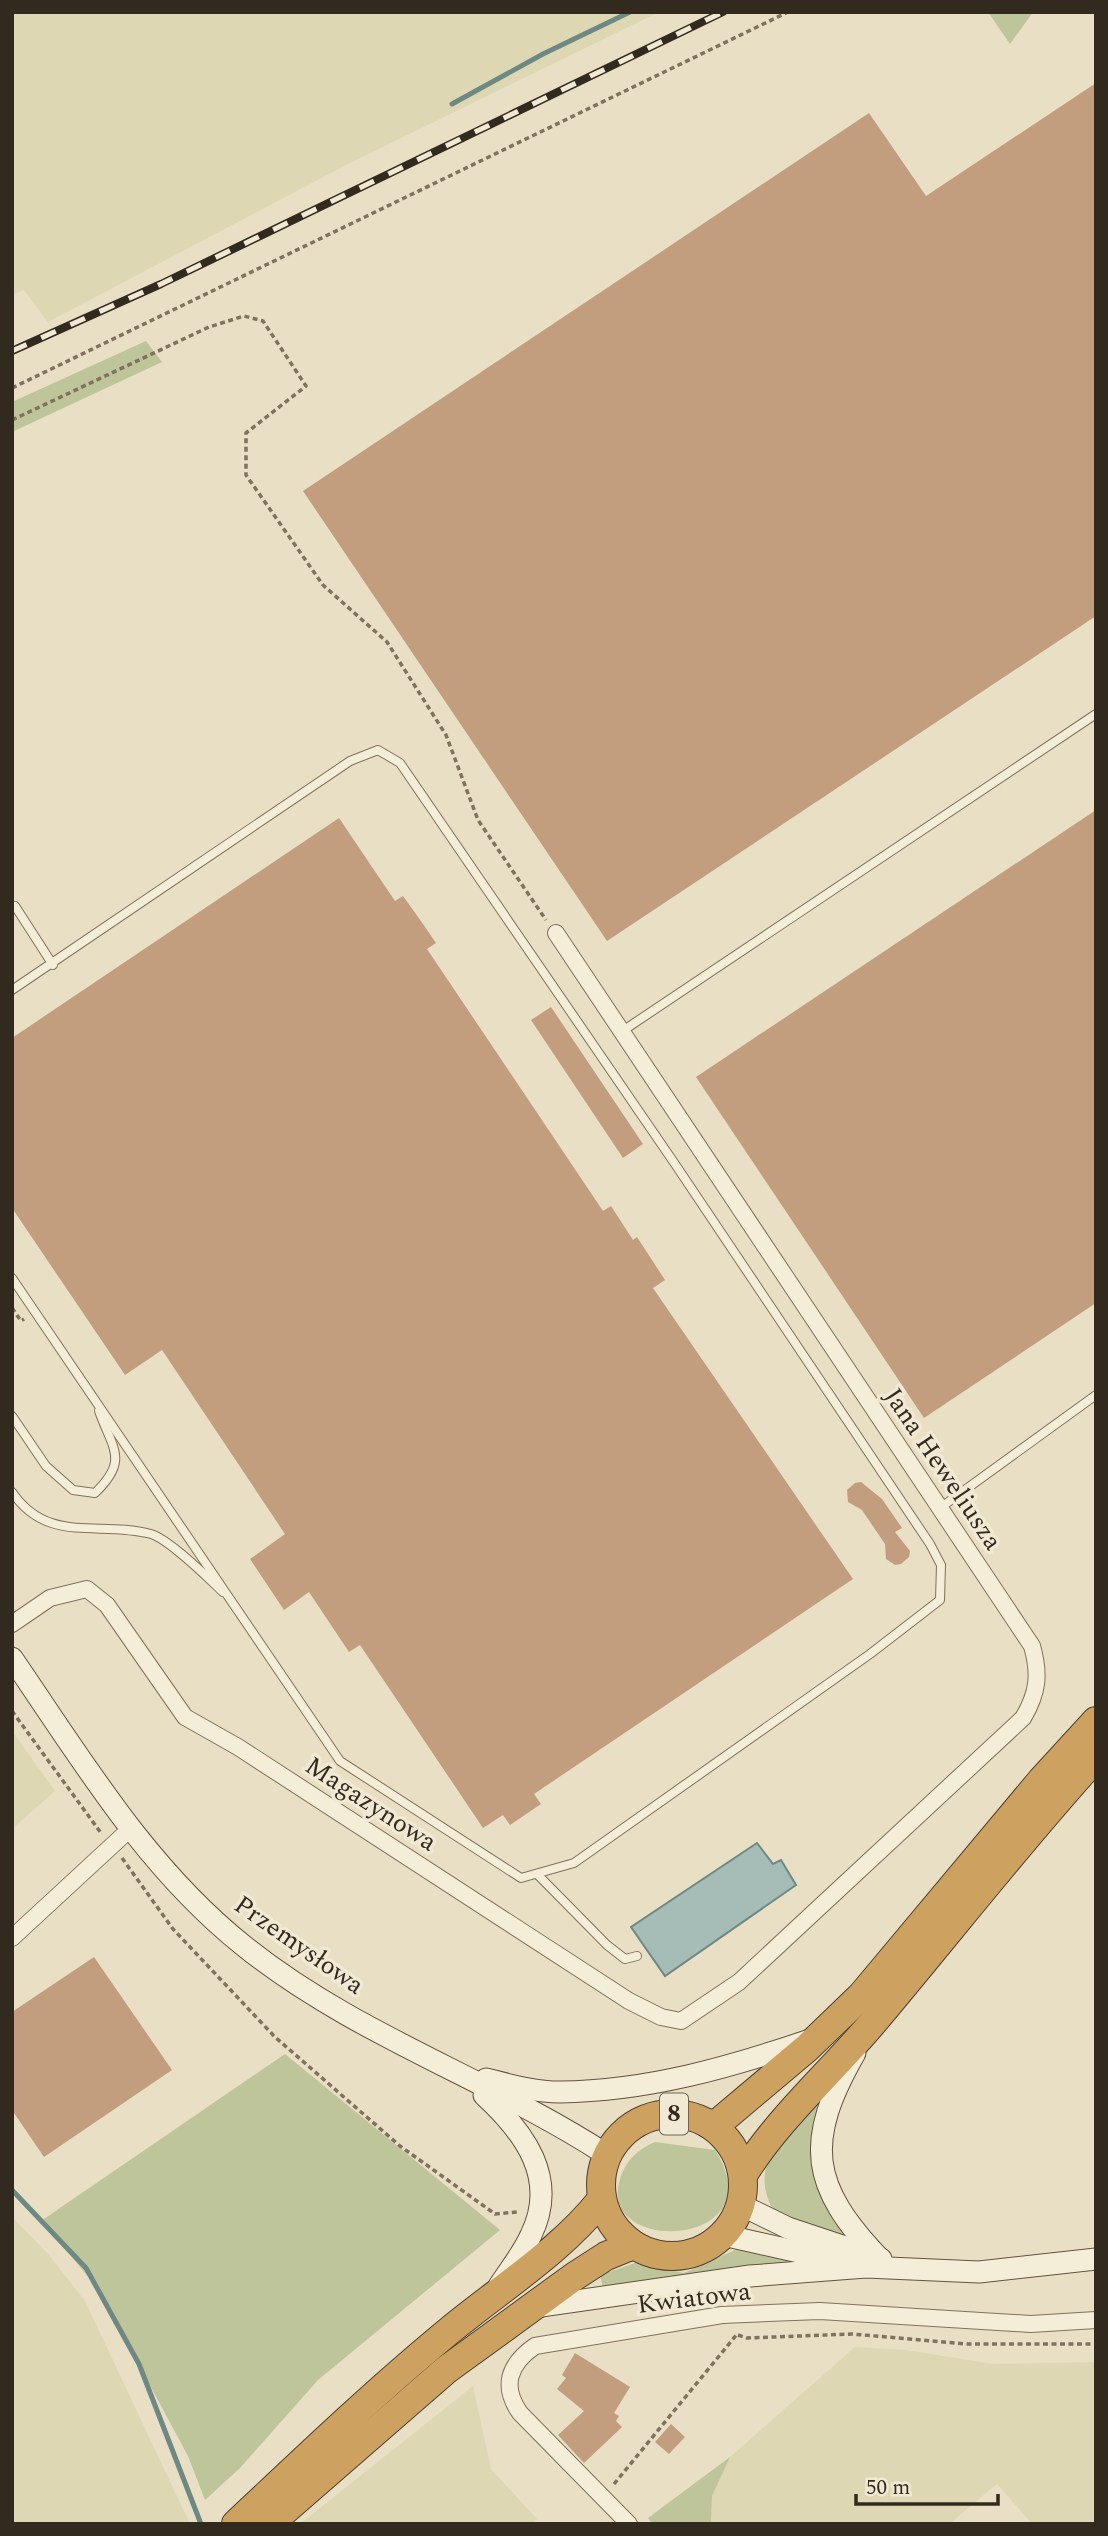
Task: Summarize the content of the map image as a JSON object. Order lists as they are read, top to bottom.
{
  "streets": {
    "highway": ["8"],
    "street": [
      "Jana Heweliusza",
      "Magazynowa",
      "Przemysłowa",
      "Kwiatowa"
    ]
  },
  "crossings": [
    ["Jana Heweliusza", "Magazynowa"],
    ["Przemysłowa", "8"]
  ],
  "scale_bar": "50 m"
}
